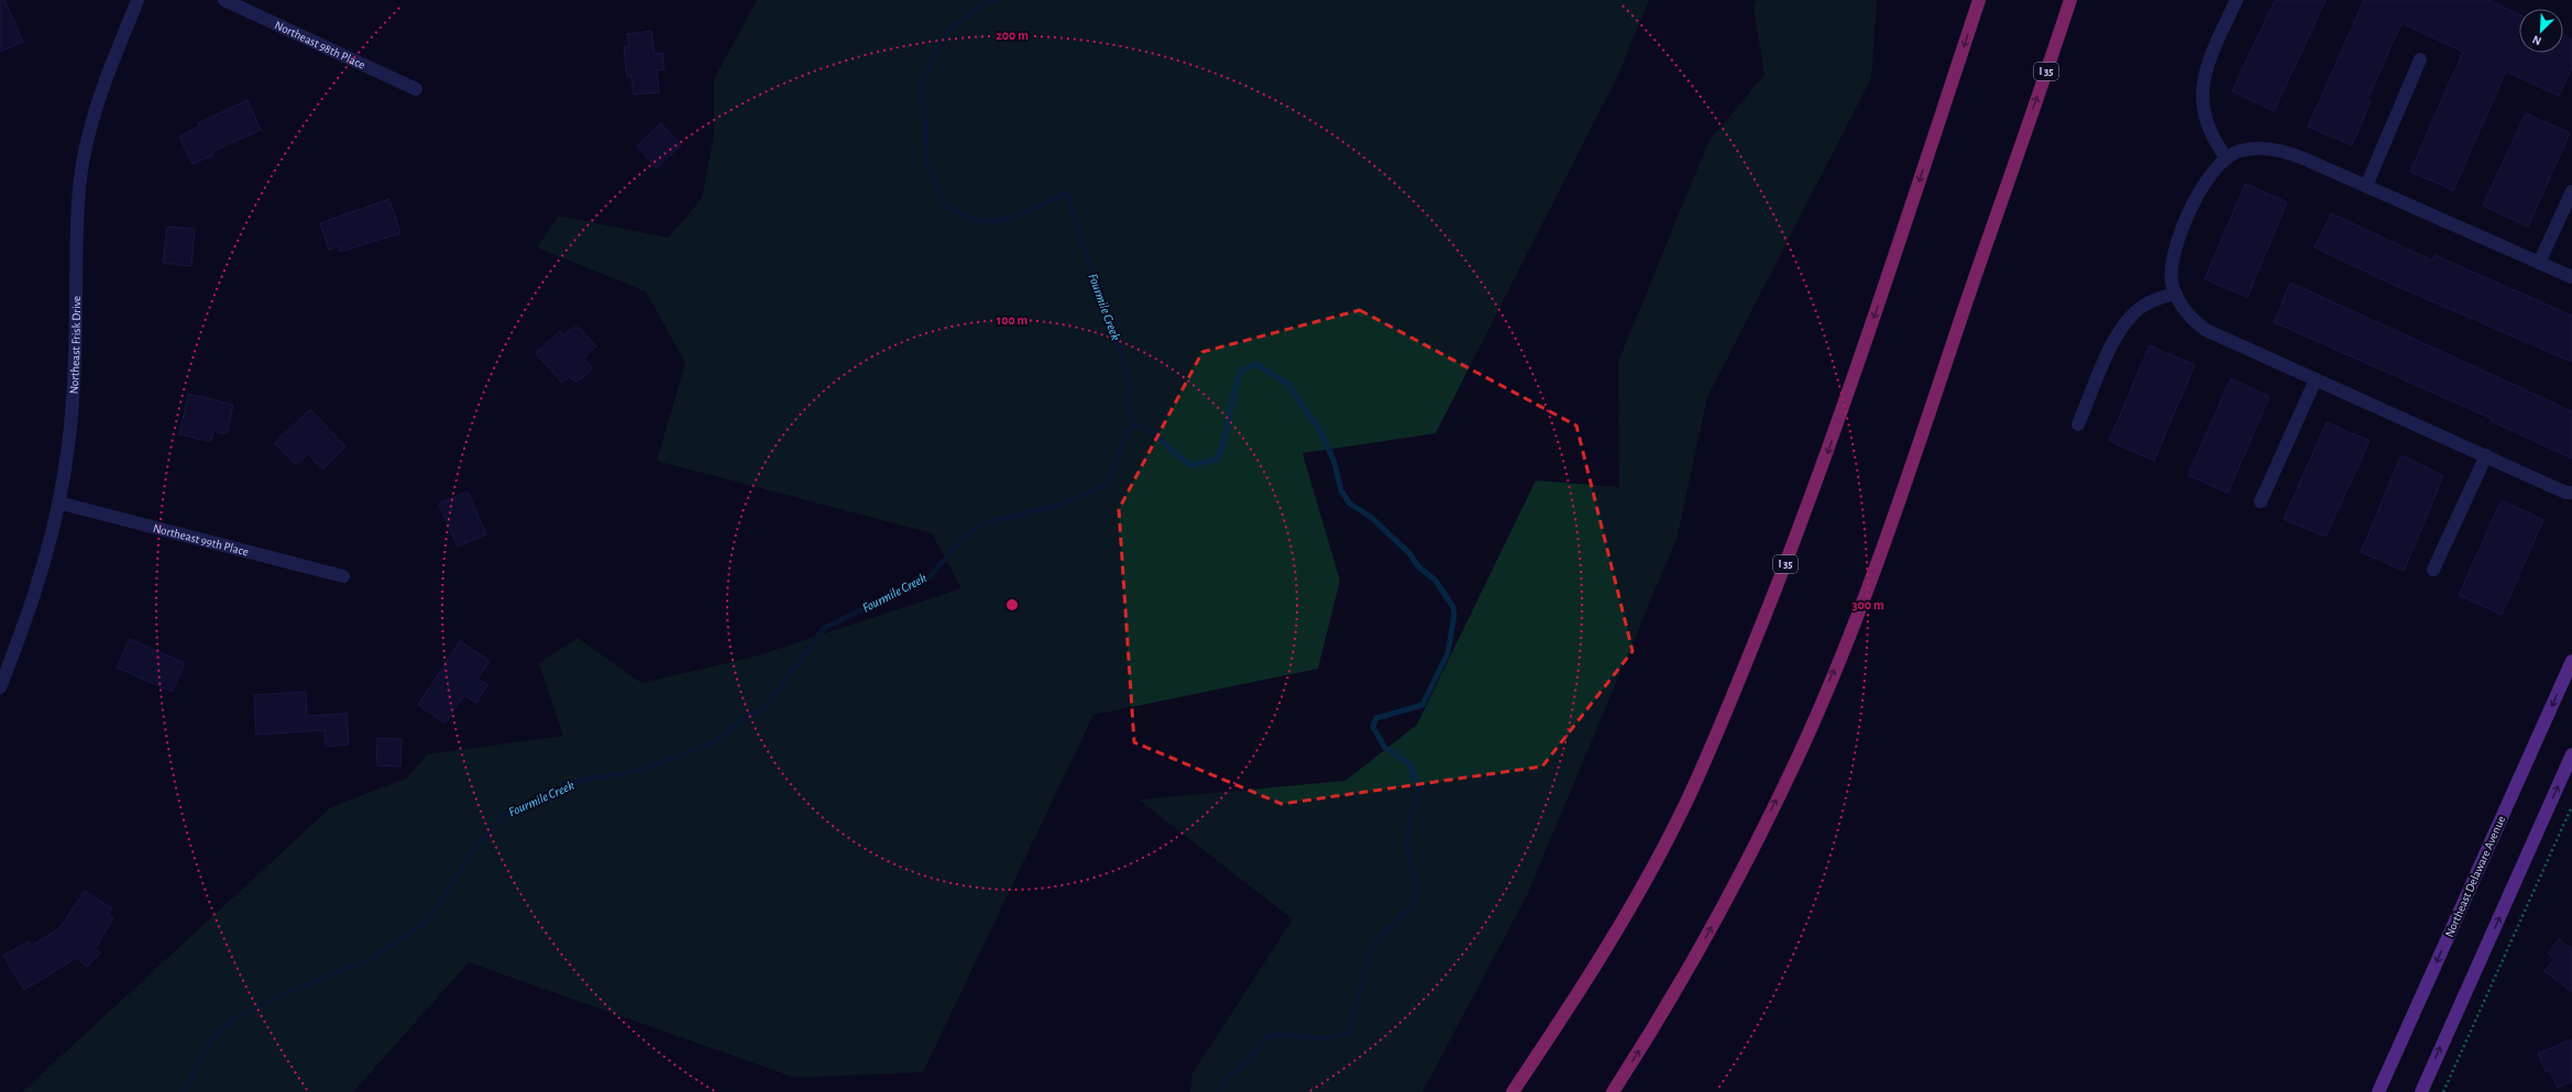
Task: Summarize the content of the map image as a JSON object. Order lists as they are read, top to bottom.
{
  "streets": {
    "highway": ["I 35"],
    "main road": ["Northeast Delaware Avenue"],
    "street": ["Northeast 98th Place", "Northeast Frisk Drive", "Northeast 99th Place"]
  },
  "crossings": [
    ["Northeast Frisk Drive", "Northeast 99th Place"]
  ],
  "water": ["Fourmile Creek"],
  "north": "bottom left",
  "rings": ["200 m", "100 m", "300 m"]
}
